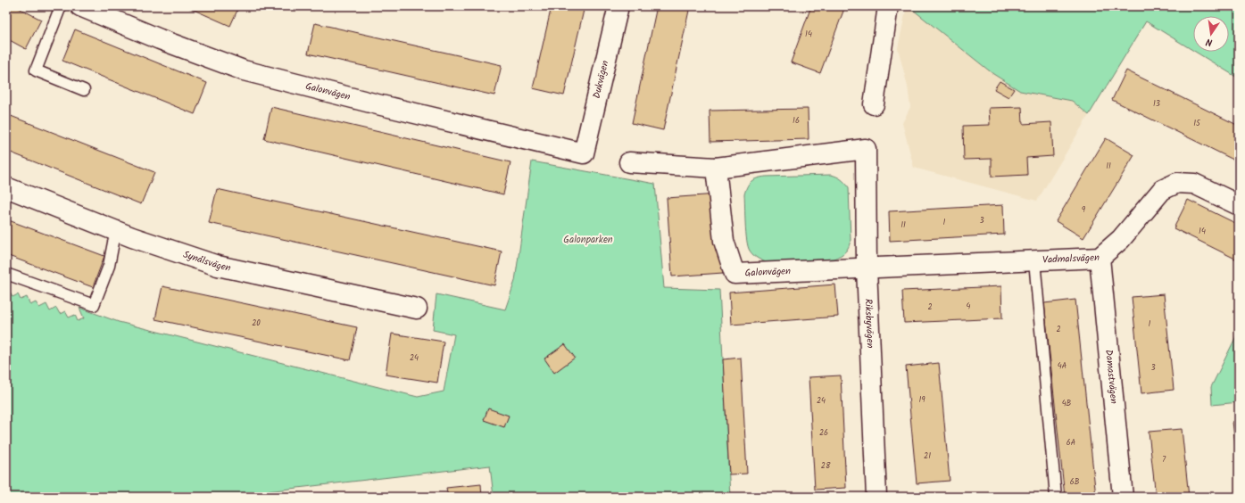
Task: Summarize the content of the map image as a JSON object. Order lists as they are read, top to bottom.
{
  "streets": {
    "street": [
      "Dukvägen",
      "Galonvägen",
      "Vadmalsvägen",
      "Synålsvägen",
      "Riksbyvägen",
      "Damastvägen"
    ]
  },
  "crossings": [
    ["Dukvägen", "Galonvägen"],
    ["Galonvägen", "Vadmalsvägen"],
    ["Galonvägen", "Riksbyvägen"],
    ["Vadmalsvägen", "Riksbyvägen"],
    ["Vadmalsvägen", "Damastvägen"]
  ],
  "parks": ["Galonparken"],
  "house_numbers": [
    "14",
    "13",
    "16",
    "15",
    "11",
    "9",
    "3",
    "1",
    "11",
    "14",
    "4",
    "2",
    "20",
    "1",
    "2",
    "24",
    "4A",
    "3",
    "19",
    "24",
    "4B",
    "26",
    "6A",
    "21",
    "7",
    "28",
    "6B"
  ],
  "north": "bottom"
}
